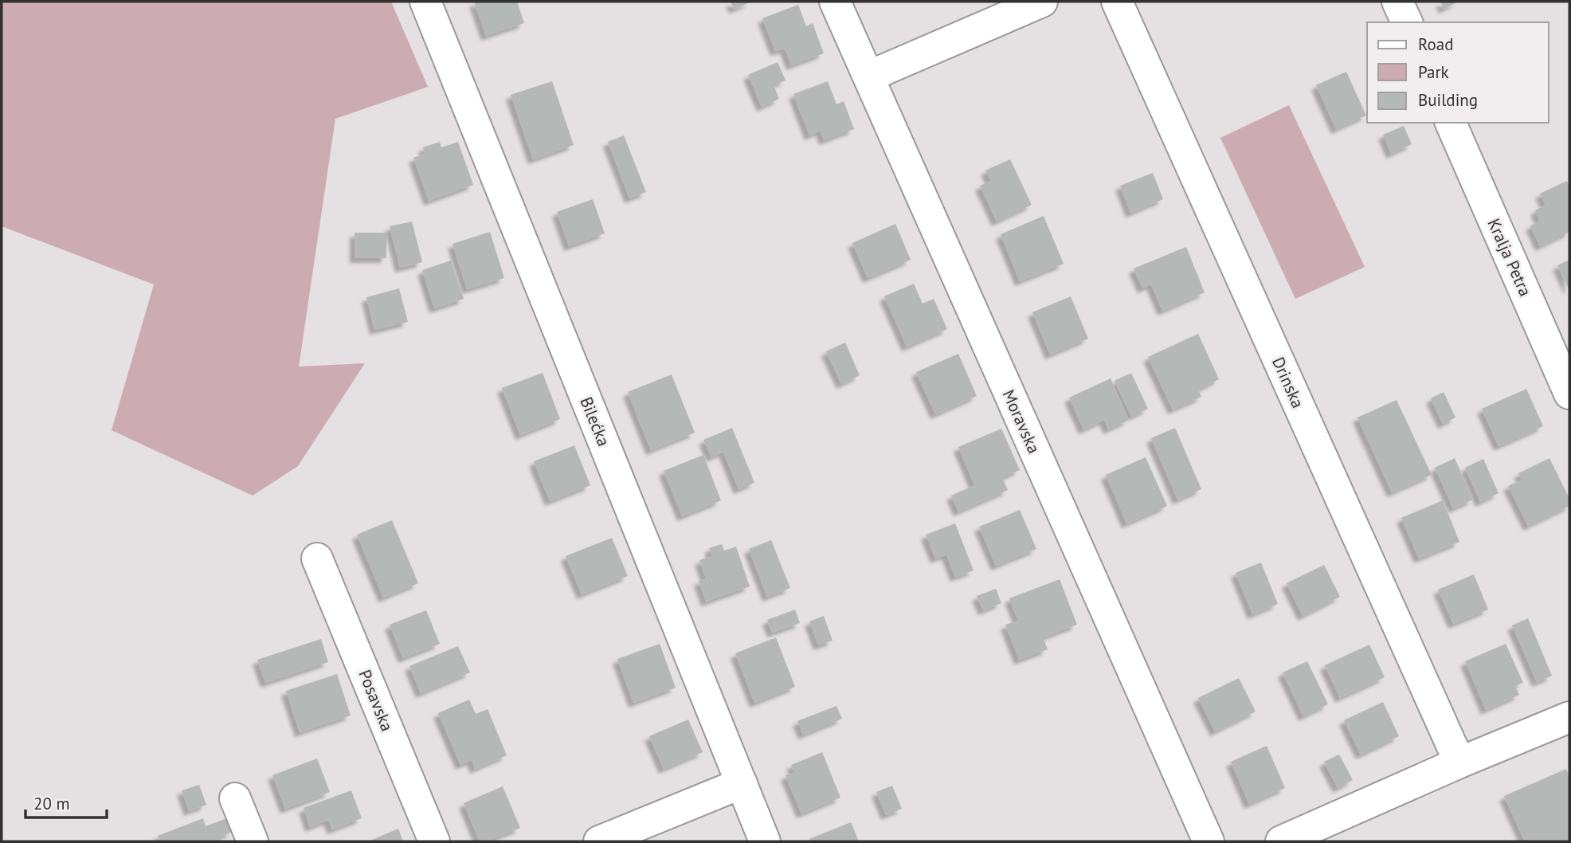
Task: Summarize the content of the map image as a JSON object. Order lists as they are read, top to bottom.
{
  "streets": {
    "street": [
      "Kralja Petra",
      "Drinska",
      "Bilećka",
      "Moravska",
      "Posavska"
    ]
  },
  "legend": ["Road", "Park", "Building"],
  "scale_bar": "20 m"
}
